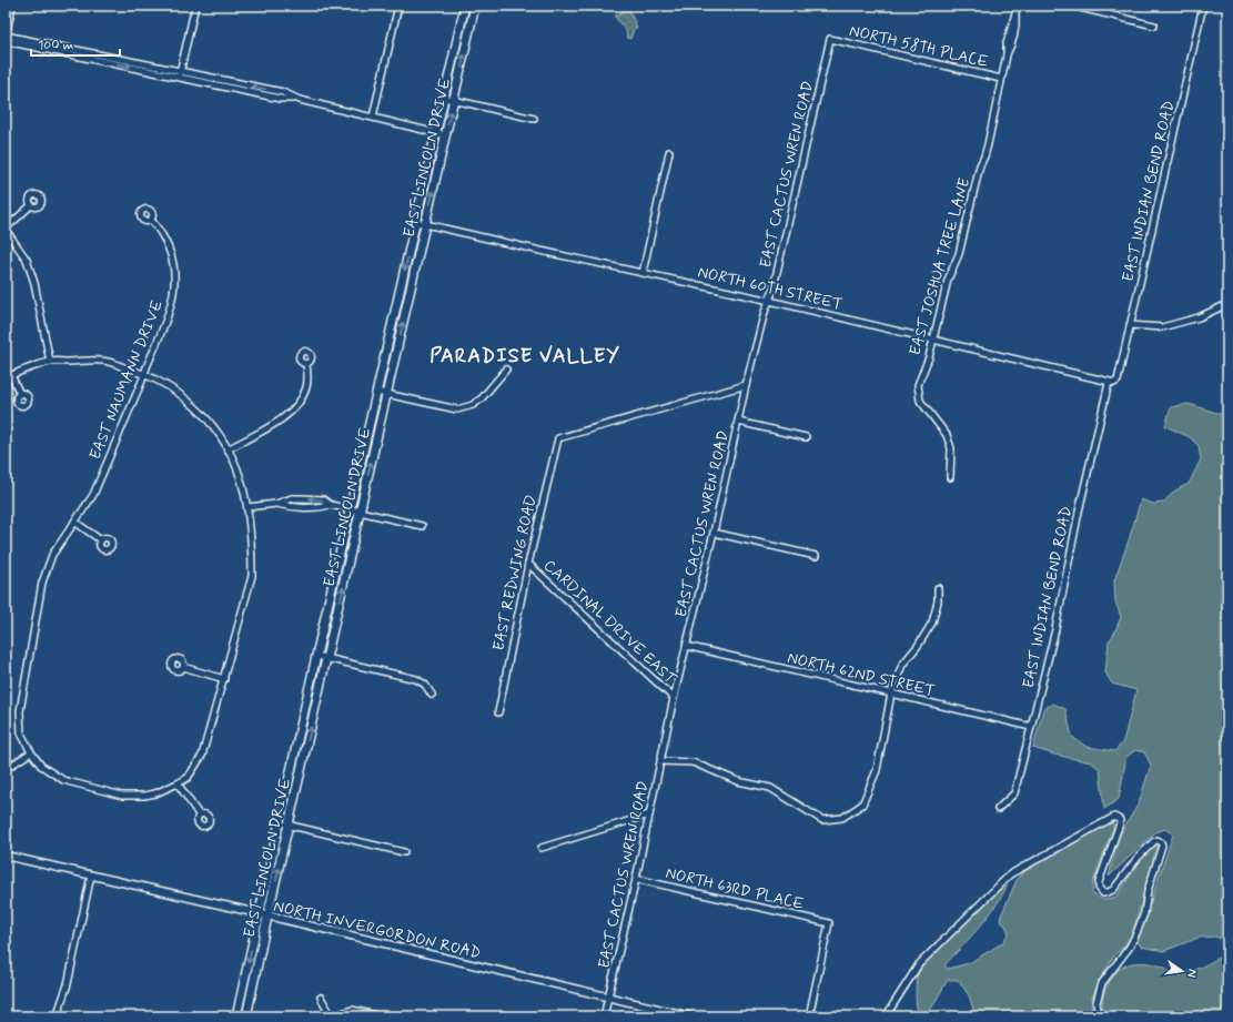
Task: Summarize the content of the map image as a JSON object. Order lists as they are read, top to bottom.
{
  "streets": {
    "main road": ["EAST LINCOLN DRIVE"],
    "street": [
      "NORTH 58TH PLACE",
      "EAST CACTUS WREN ROAD",
      "EAST INDIAN BEND ROAD",
      "EAST JOSHUA TREE LANE",
      "NORTH 60TH STREET",
      "EAST NAUMANN DRIVE",
      "EAST REDWING ROAD",
      "CARDINAL DRIVE EAST",
      "NORTH 62ND STREET",
      "NORTH 63RD PLACE",
      "NORTH INVERGORDON ROAD"
    ]
  },
  "crossings": [
    ["NORTH 58TH PLACE", "EAST CACTUS WREN ROAD"],
    ["NORTH 58TH PLACE", "EAST JOSHUA TREE LANE"],
    ["EAST LINCOLN DRIVE", "NORTH 60TH STREET"],
    ["EAST LINCOLN DRIVE", "NORTH INVERGORDON ROAD"],
    ["EAST CACTUS WREN ROAD", "NORTH 60TH STREET"],
    ["EAST CACTUS WREN ROAD", "EAST REDWING ROAD"],
    ["EAST CACTUS WREN ROAD", "CARDINAL DRIVE EAST"],
    ["EAST CACTUS WREN ROAD", "NORTH 62ND STREET"],
    ["EAST CACTUS WREN ROAD", "NORTH 63RD PLACE"],
    ["EAST CACTUS WREN ROAD", "NORTH INVERGORDON ROAD"],
    ["EAST INDIAN BEND ROAD", "NORTH 60TH STREET"],
    ["EAST INDIAN BEND ROAD", "NORTH 62ND STREET"],
    ["EAST JOSHUA TREE LANE", "NORTH 60TH STREET"],
    ["EAST REDWING ROAD", "CARDINAL DRIVE EAST"]
  ],
  "districts": ["PARADISE VALLEY"],
  "scale_bar": "100 m",
  "north": "right"
}
